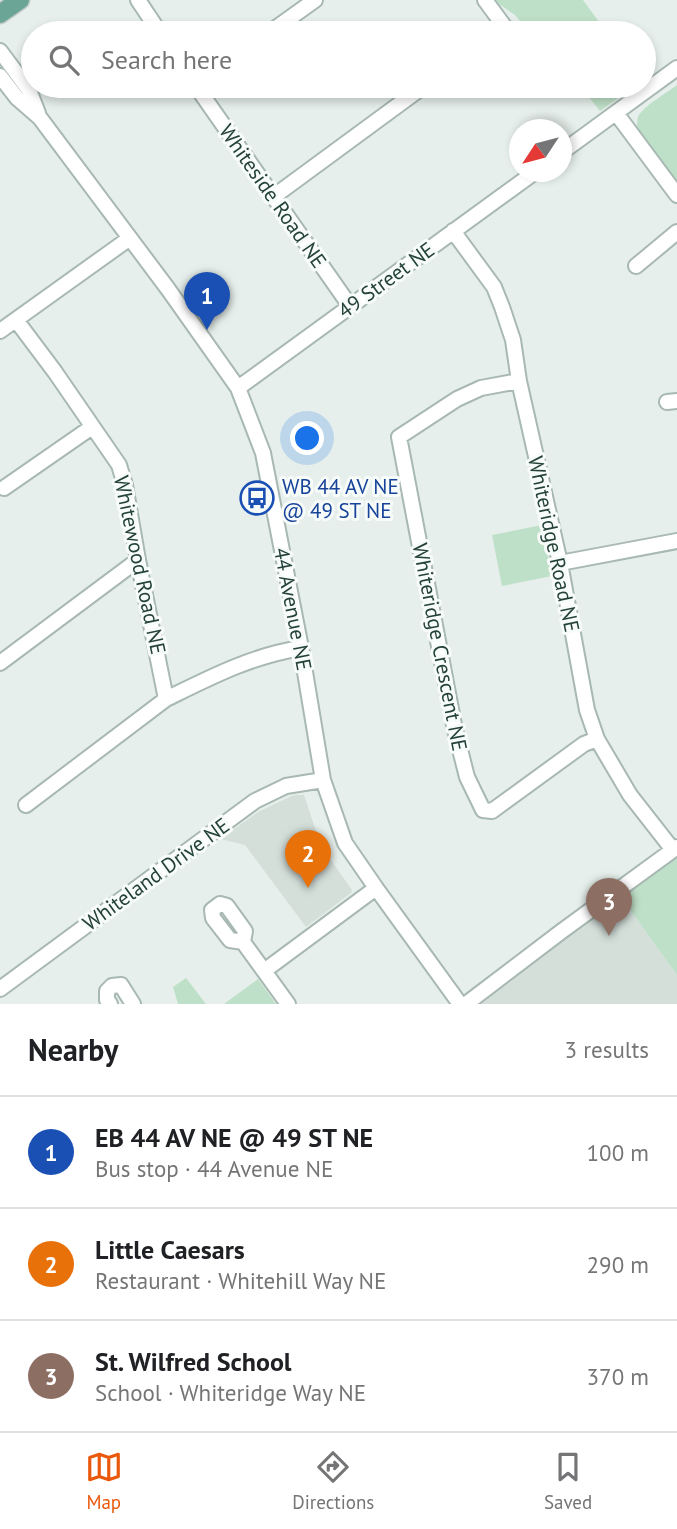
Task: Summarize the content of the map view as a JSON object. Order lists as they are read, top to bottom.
{
  "streets": {
    "street": [
      "Whiteside Road NE",
      "49 Street NE",
      "Whiteridge Road NE",
      "Whitewood Road NE",
      "44 Avenue NE",
      "Whiteridge Crescent NE",
      "Whiteland Drive NE"
    ]
  },
  "crossings": [
    ["Whiteside Road NE", "49 Street NE"],
    ["49 Street NE", "Whiteridge Road NE"],
    ["49 Street NE", "44 Avenue NE"],
    ["Whiteridge Road NE", "Whiteridge Crescent NE"],
    ["44 Avenue NE", "Whiteland Drive NE"]
  ],
  "places": {
    "bus stop": ["WB 44 AV NE @ 49 ST NE"]
  },
  "north": "bottom left",
  "page": {
    "search": "Search here",
    "pins": ["1", "2", "3"],
    "heading": ["Nearby", "3 results"],
    "list": [
      {
        "mark": "1",
        "name": "EB 44 AV NE @ 49 ST NE",
        "note": "Bus stop · 44 Avenue NE",
        "value": "100 m"
      },
      {
        "mark": "2",
        "name": "Little Caesars",
        "note": "Restaurant · Whitehill Way NE",
        "value": "290 m"
      },
      {
        "mark": "3",
        "name": "St. Wilfred School",
        "note": "School · Whiteridge Way NE",
        "value": "370 m"
      }
    ],
    "nav": ["Map", "Directions", "Saved"]
  }
}
